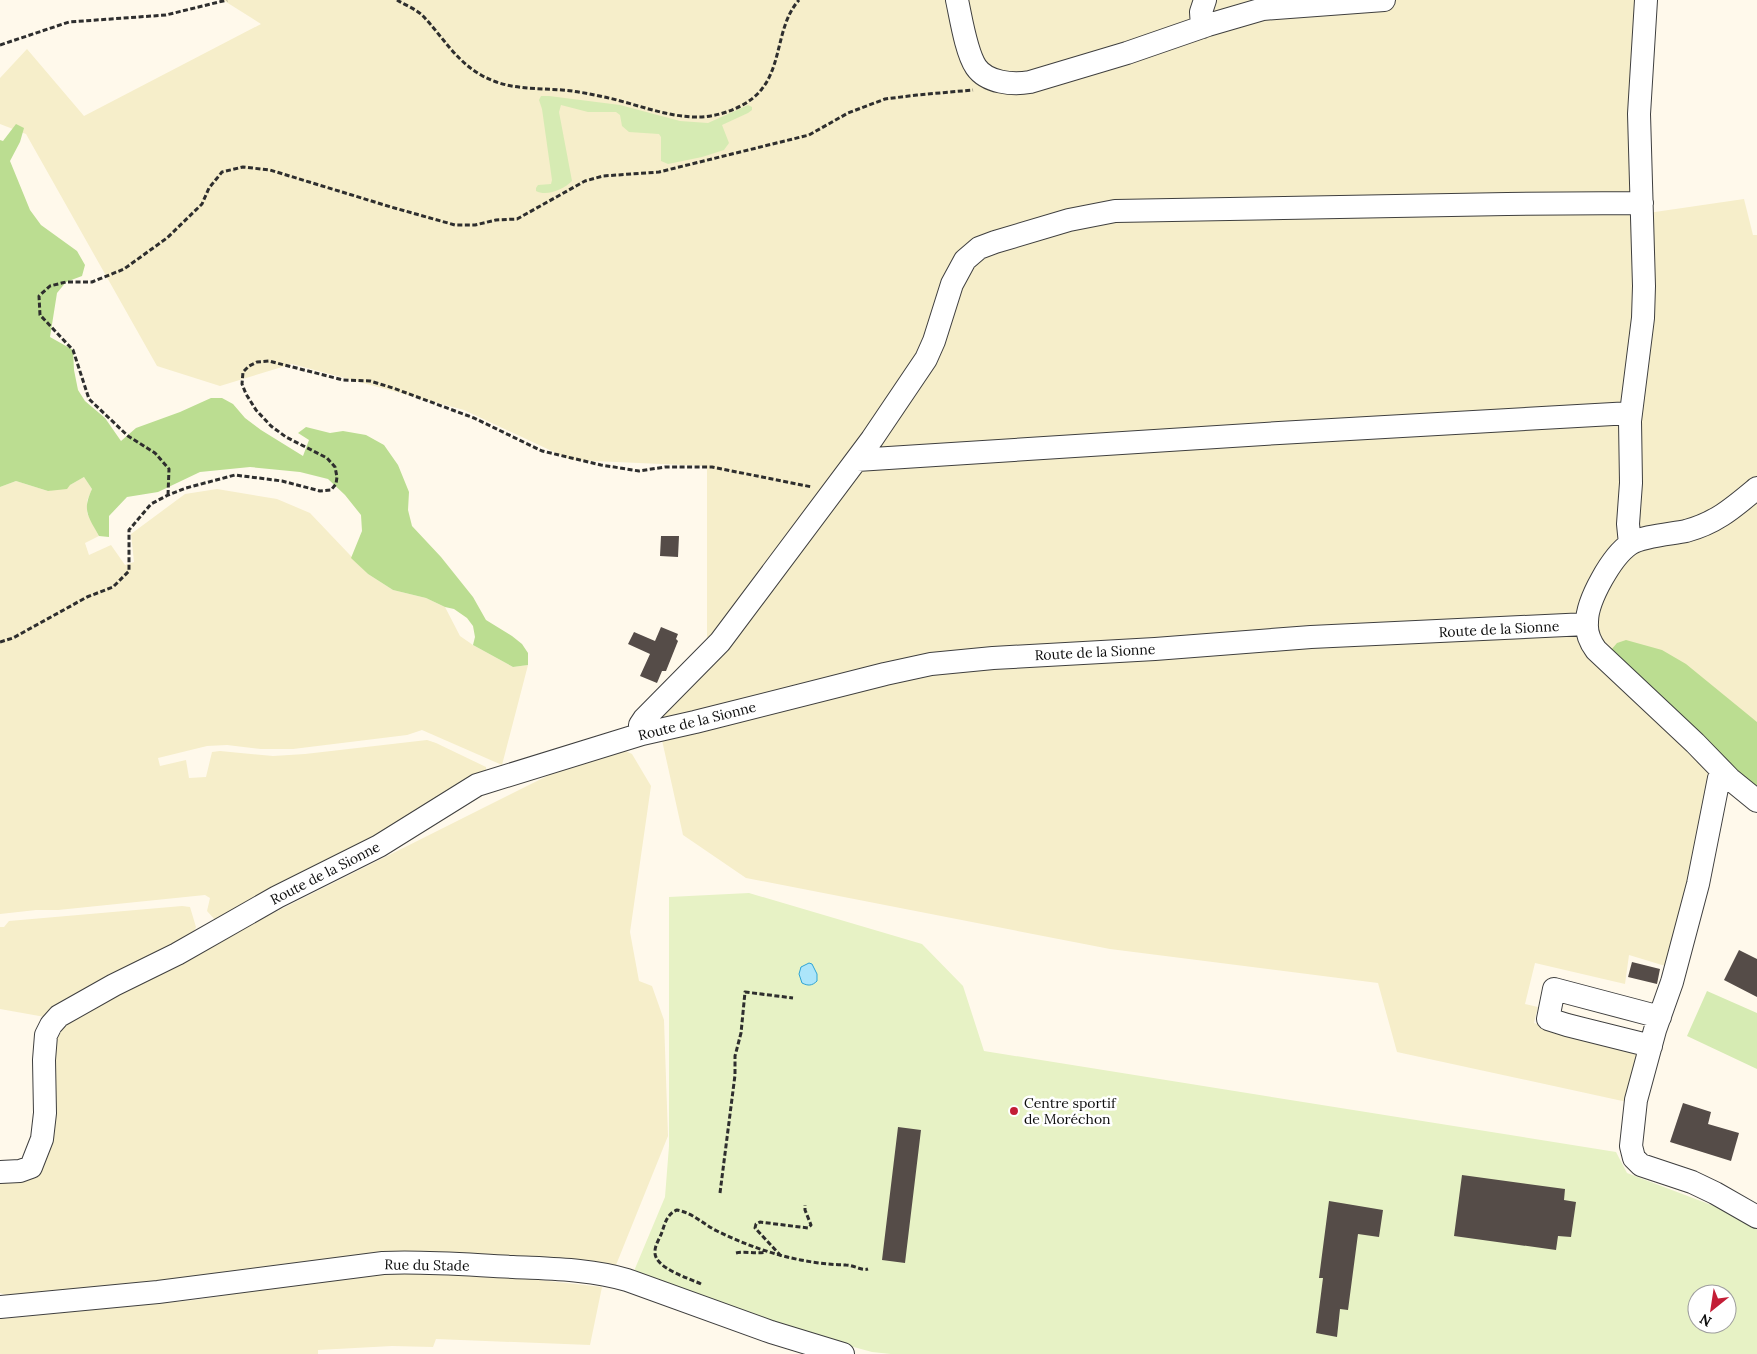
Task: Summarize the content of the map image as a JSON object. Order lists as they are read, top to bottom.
{
  "streets": {
    "street": ["Route de la Sionne", "Rue du Stade"]
  },
  "places": ["Centre sportif de Moréchon"],
  "north": "bottom left"
}
